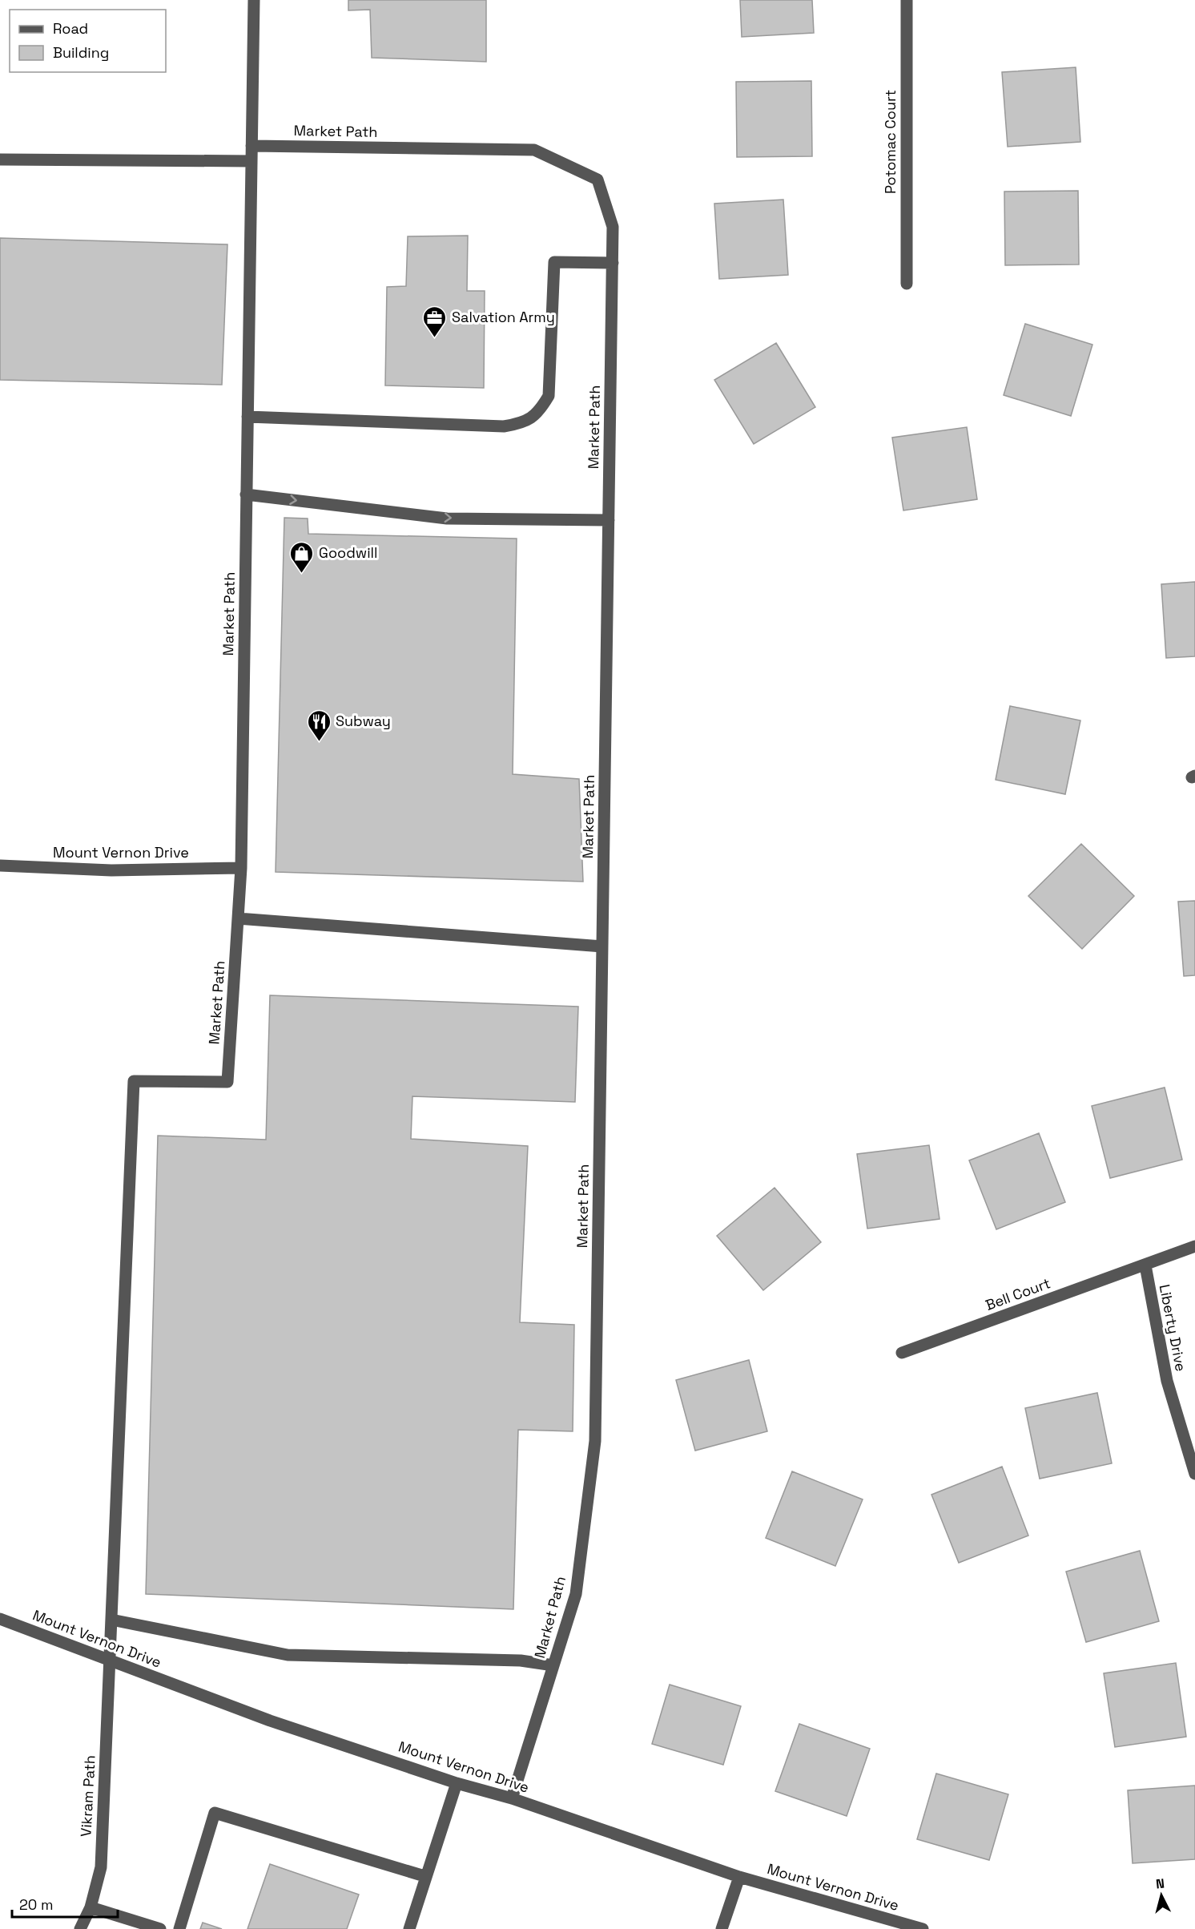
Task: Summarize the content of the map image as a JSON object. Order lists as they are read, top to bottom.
{
  "streets": {
    "street": [
      "Market Path",
      "Potomac Court",
      "Mount Vernon Drive",
      "Bell Court",
      "Liberty Drive",
      "Vikram Path"
    ]
  },
  "crossings": [
    ["Market Path", "Mount Vernon Drive"],
    ["Market Path", "Vikram Path"],
    ["Mount Vernon Drive", "Vikram Path"],
    ["Bell Court", "Liberty Drive"]
  ],
  "places": {
    "office": ["Salvation Army"],
    "shop": ["Goodwill"],
    "restaurant": ["Subway"]
  },
  "legend": ["Road", "Building"],
  "scale_bar": "20 m",
  "north": "top"
}
